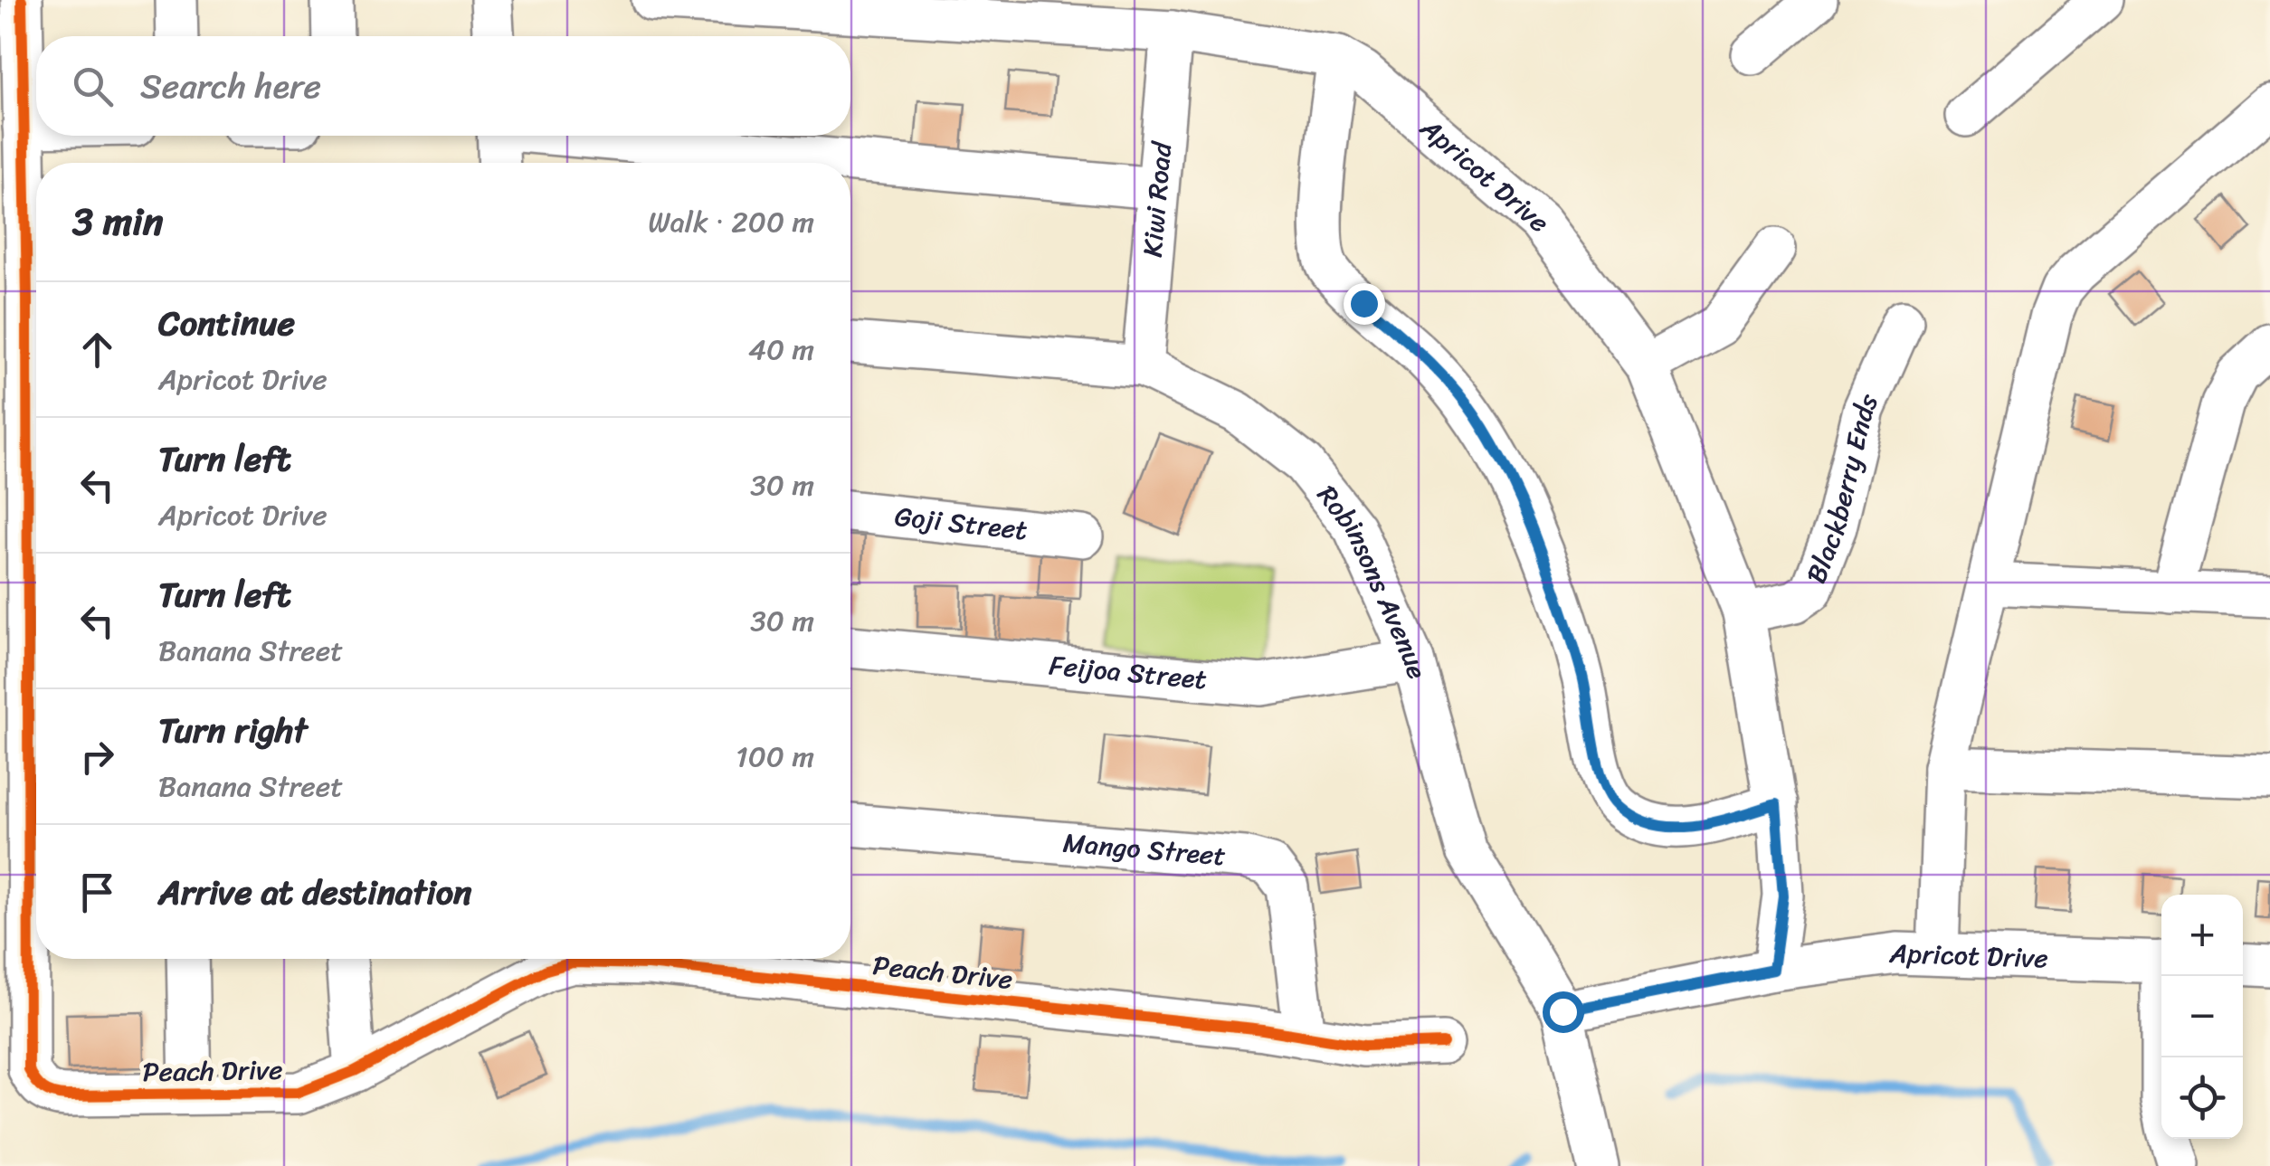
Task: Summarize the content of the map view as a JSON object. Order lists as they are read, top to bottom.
{
  "streets": {
    "street": [
      "Apricot Drive",
      "Kiwi Road",
      "Blackberry Ends",
      "Goji Street",
      "Robinsons Avenue",
      "Feijoa Street",
      "Mango Street",
      "Peach Drive"
    ]
  },
  "crossings": [
    ["Apricot Drive", "Kiwi Road"],
    ["Apricot Drive", "Blackberry Ends"],
    ["Apricot Drive", "Robinsons Avenue"],
    ["Kiwi Road", "Robinsons Avenue"],
    ["Robinsons Avenue", "Feijoa Street"],
    ["Mango Street", "Peach Drive"]
  ],
  "page": {
    "search": "Search here",
    "heading": ["3 min", "Walk · 200 m"],
    "list": [
      ["Continue", "Apricot Drive", "40 m"],
      ["Turn left", "Apricot Drive", "30 m"],
      ["Turn left", "Banana Street", "30 m"],
      ["Turn right", "Banana Street", "100 m"],
      "Arrive at destination"
    ],
    "map_buttons": ["+", "−"]
  }
}
